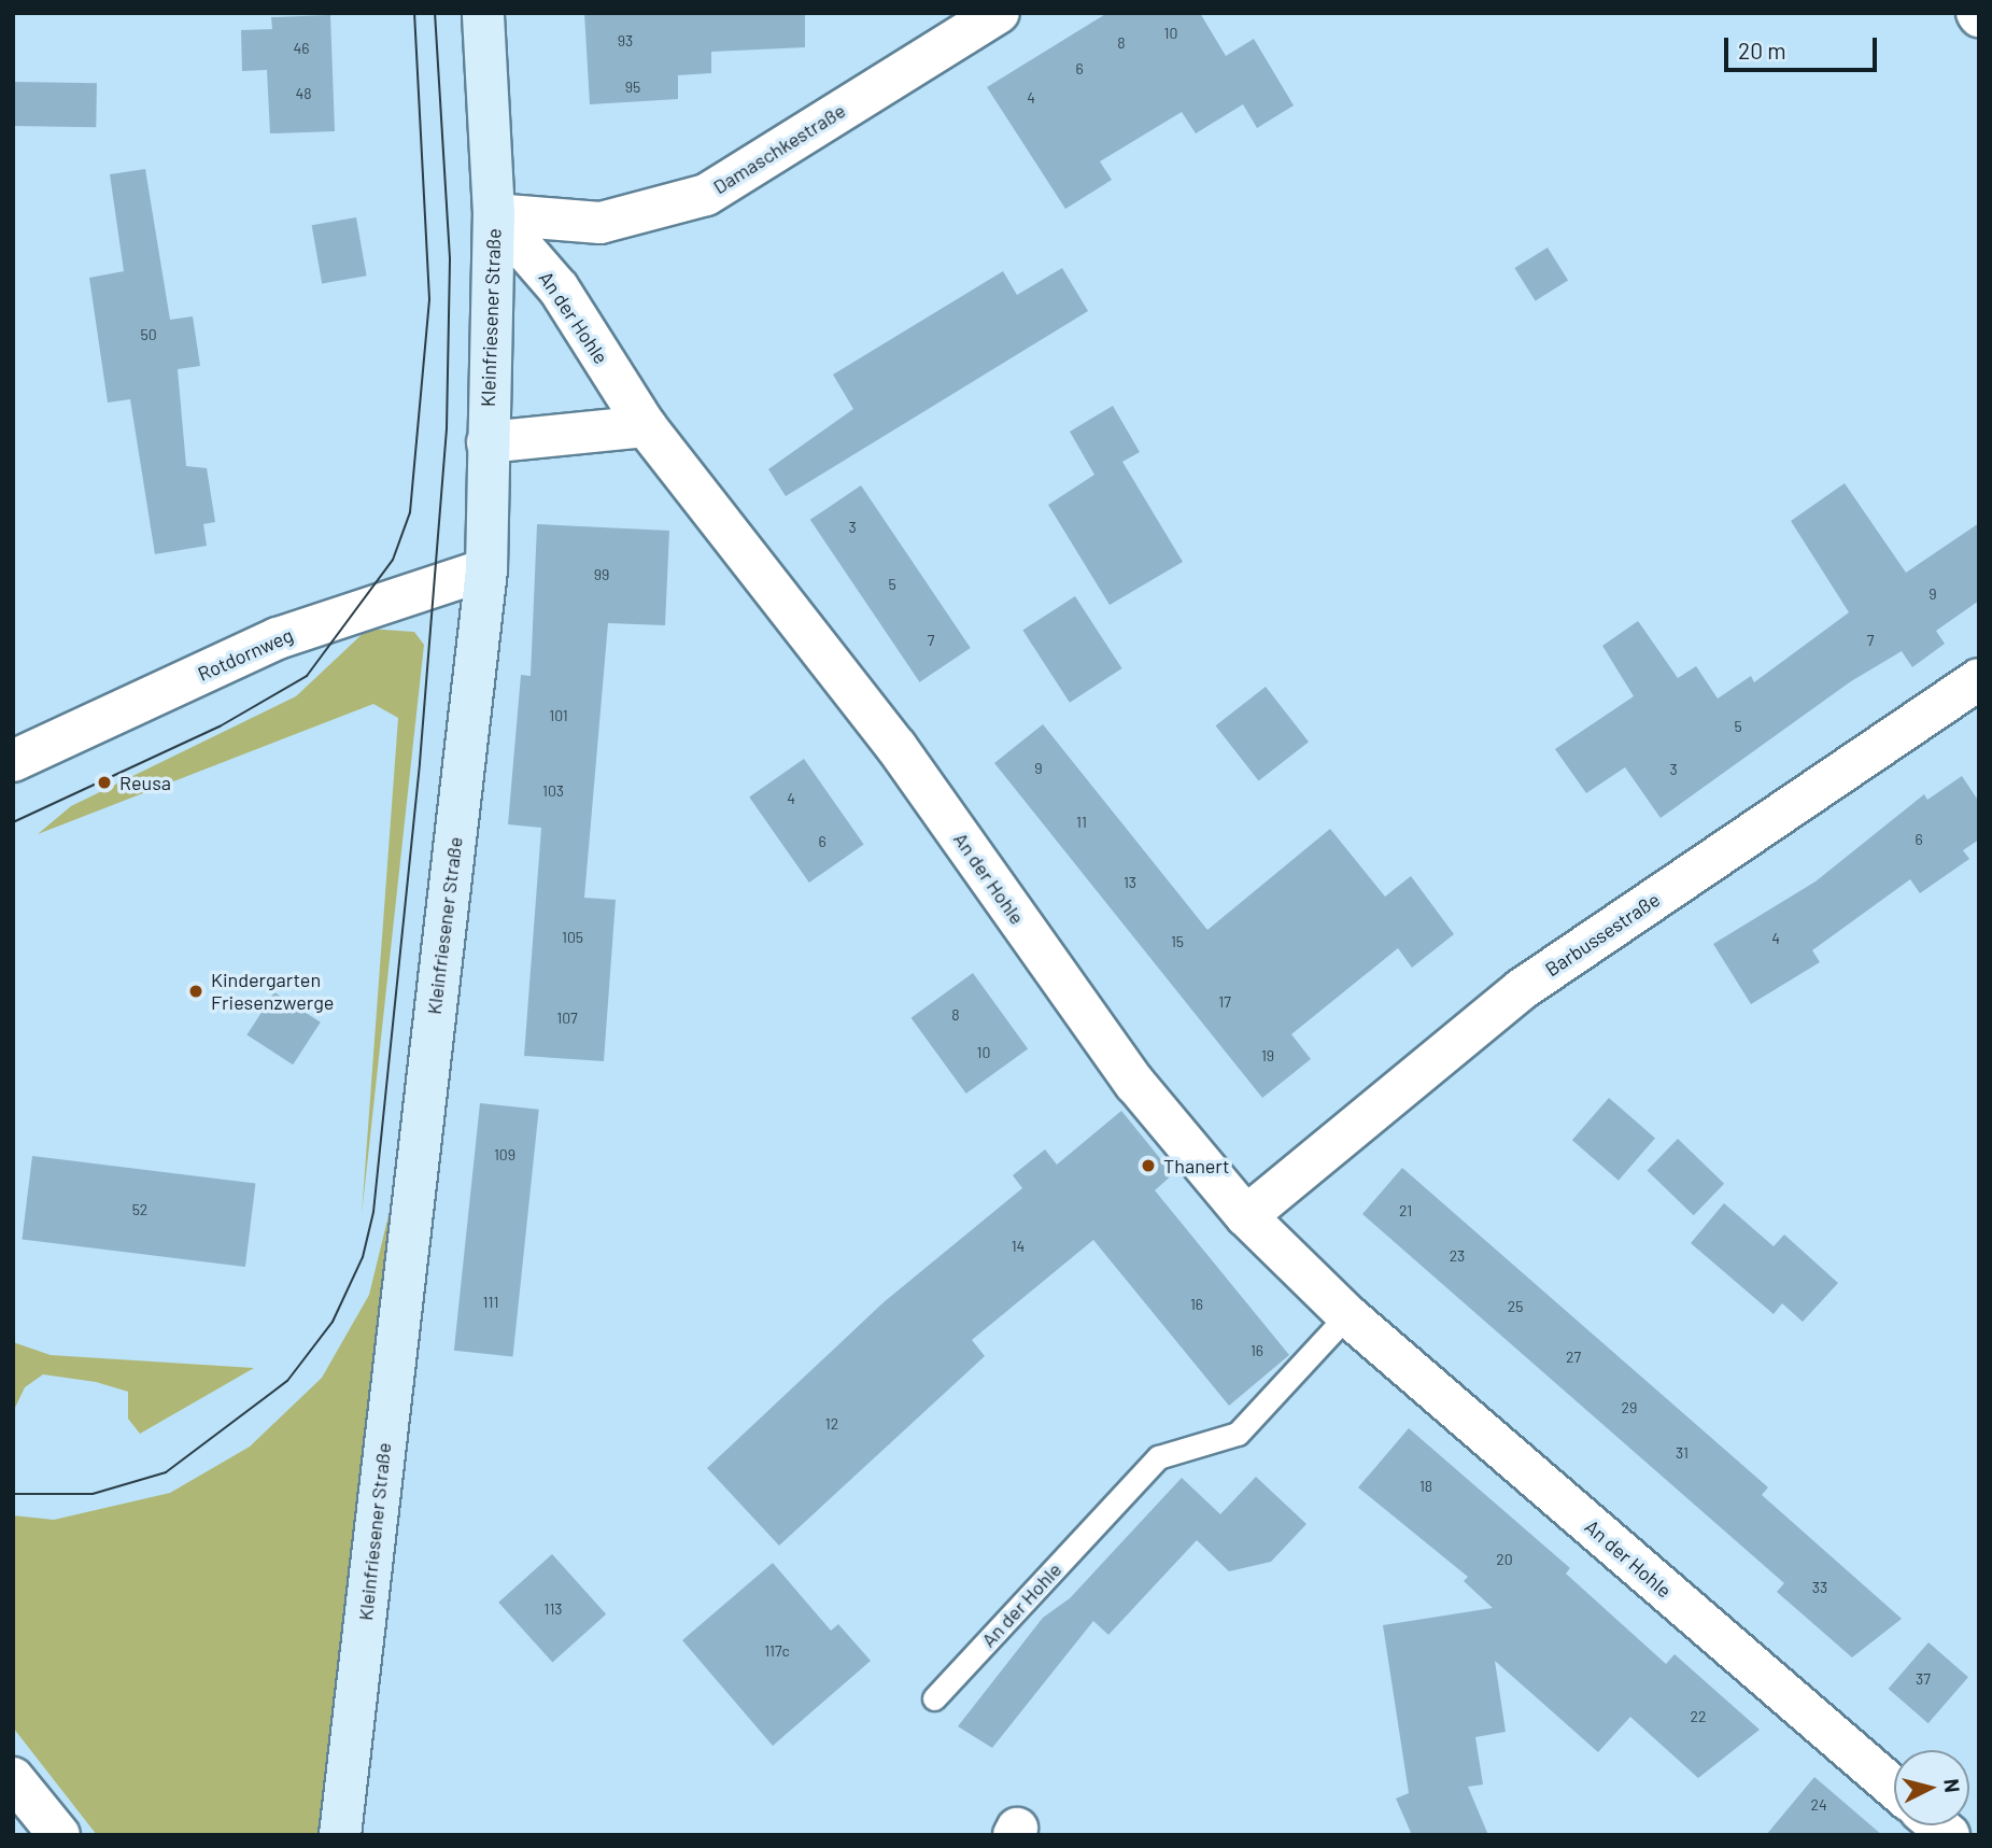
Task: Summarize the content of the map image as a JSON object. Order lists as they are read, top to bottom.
{
  "streets": {
    "street": [
      "Damaschkestraße",
      "Kleinfriesener Straße",
      "An der Hohle",
      "Rotdornweg",
      "Barbussestraße"
    ]
  },
  "crossings": [
    ["Damaschkestraße", "Kleinfriesener Straße"],
    ["Damaschkestraße", "An der Hohle"],
    ["Kleinfriesener Straße", "An der Hohle"],
    ["Kleinfriesener Straße", "Rotdornweg"],
    ["An der Hohle", "Barbussestraße"]
  ],
  "places": ["Reusa", "Kindergarten Friesenzwerge", "Thanert"],
  "house_numbers": [
    "10",
    "93",
    "8",
    "46",
    "6",
    "95",
    "48",
    "4",
    "50",
    "3",
    "99",
    "5",
    "9",
    "7",
    "7",
    "101",
    "5",
    "9",
    "3",
    "103",
    "4",
    "11",
    "6",
    "6",
    "13",
    "105",
    "4",
    "15",
    "17",
    "8",
    "107",
    "10",
    "19",
    "109",
    "52",
    "21",
    "14",
    "23",
    "111",
    "16",
    "25",
    "16",
    "27",
    "29",
    "12",
    "31",
    "18",
    "20",
    "33",
    "113",
    "117c",
    "37",
    "22",
    "24"
  ],
  "scale_bar": "20 m",
  "north": "right"
}
